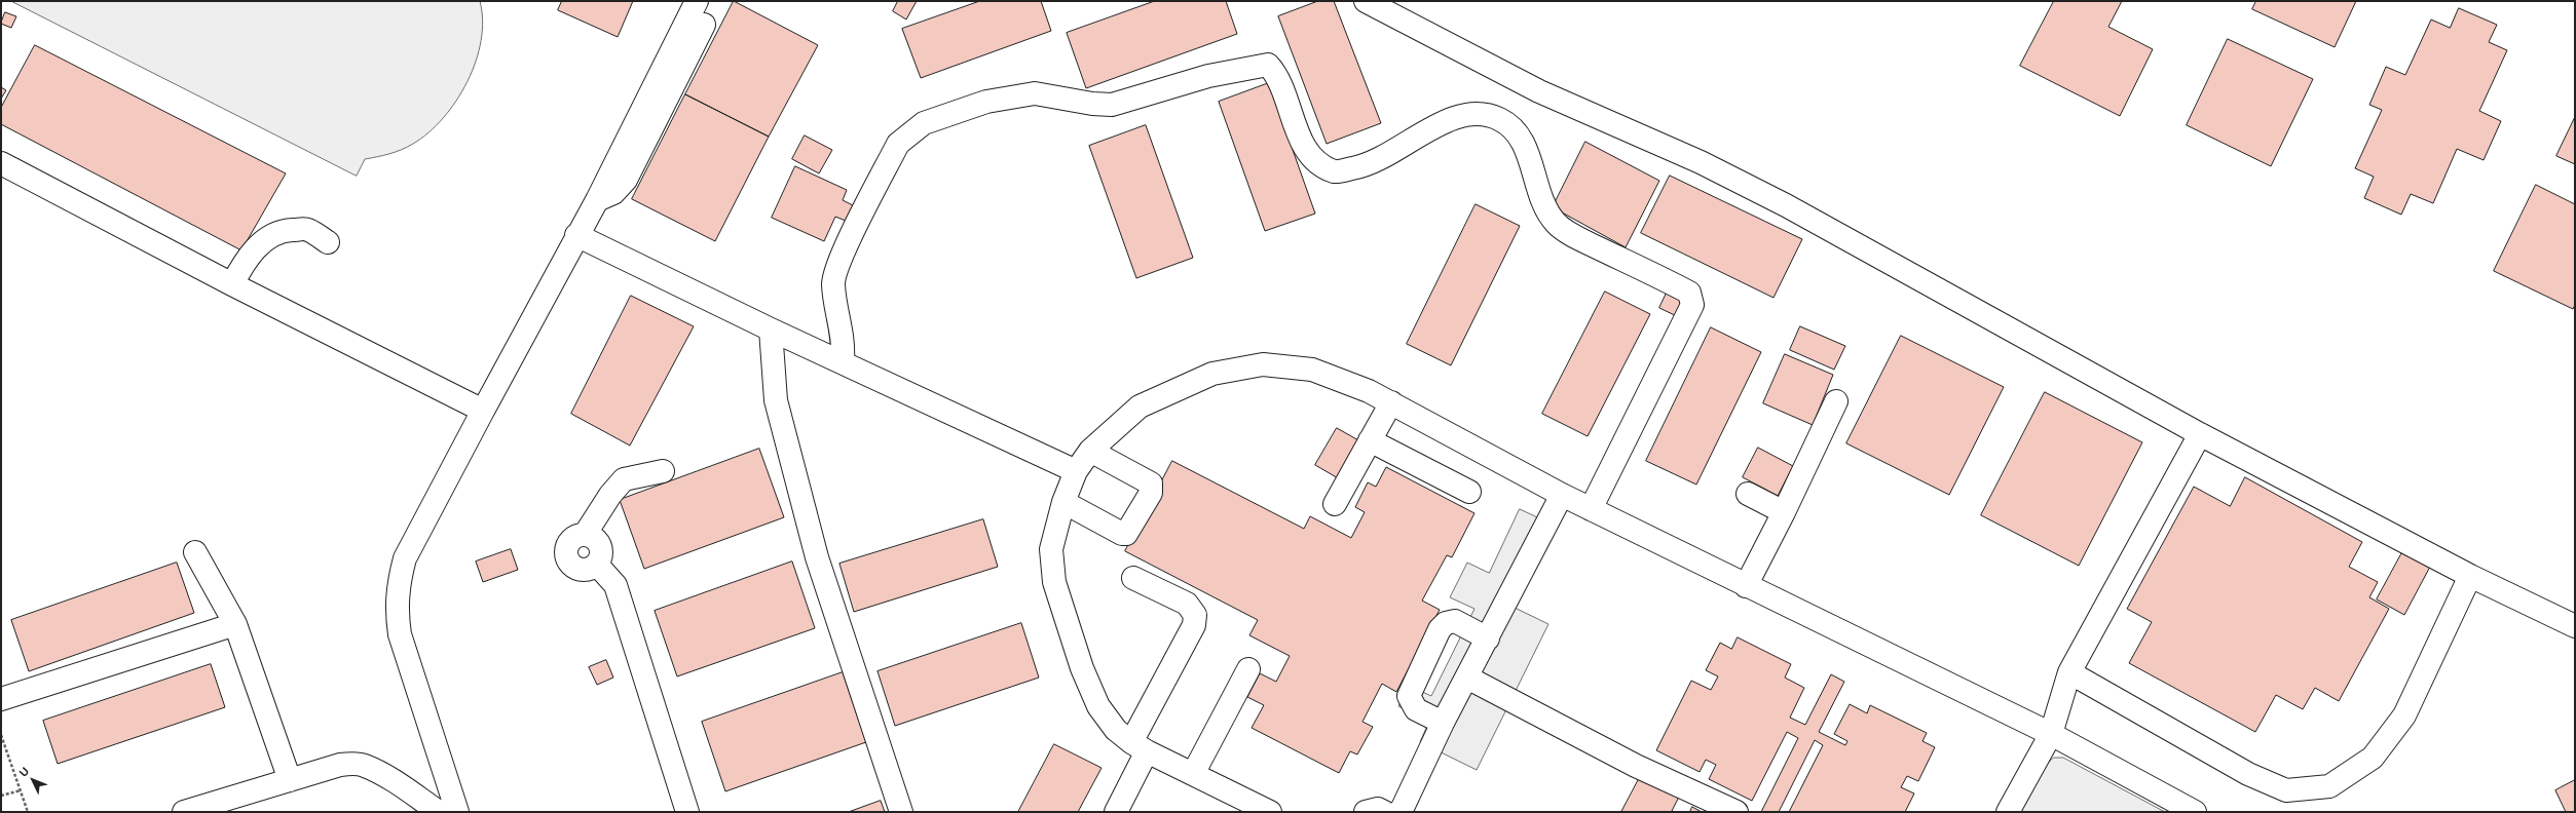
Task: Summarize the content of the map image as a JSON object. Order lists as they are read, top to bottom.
{
  "north": "top left"
}
